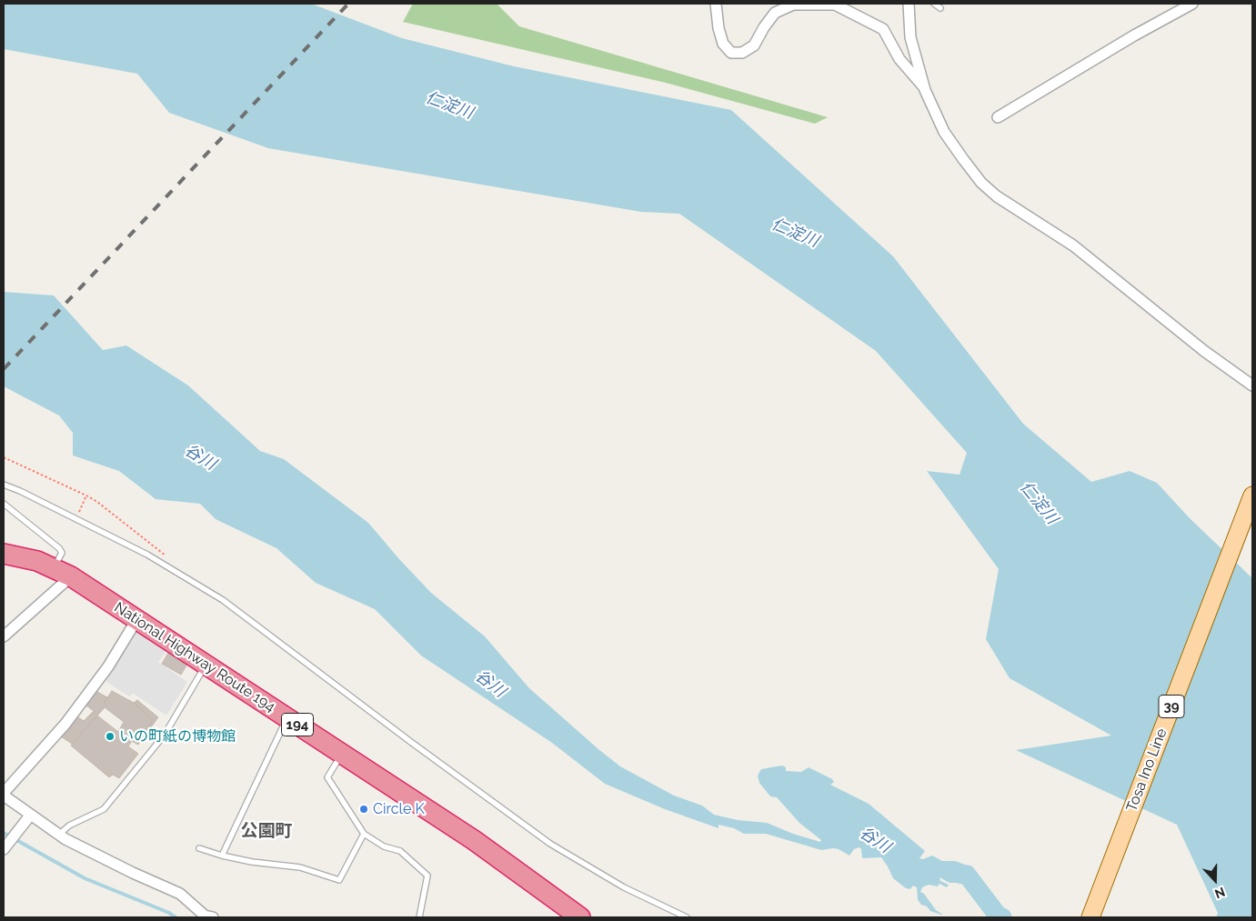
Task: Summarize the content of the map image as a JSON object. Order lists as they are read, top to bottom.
{
  "streets": {
    "highway": ["National Highway Route 194", "194"],
    "main road": ["39", "Tosa Ino Line"]
  },
  "districts": ["公園町"],
  "water": ["仁淀川", "谷川"],
  "places": ["いの町紙の博物館", "Circle K"],
  "north": "bottom"
}
